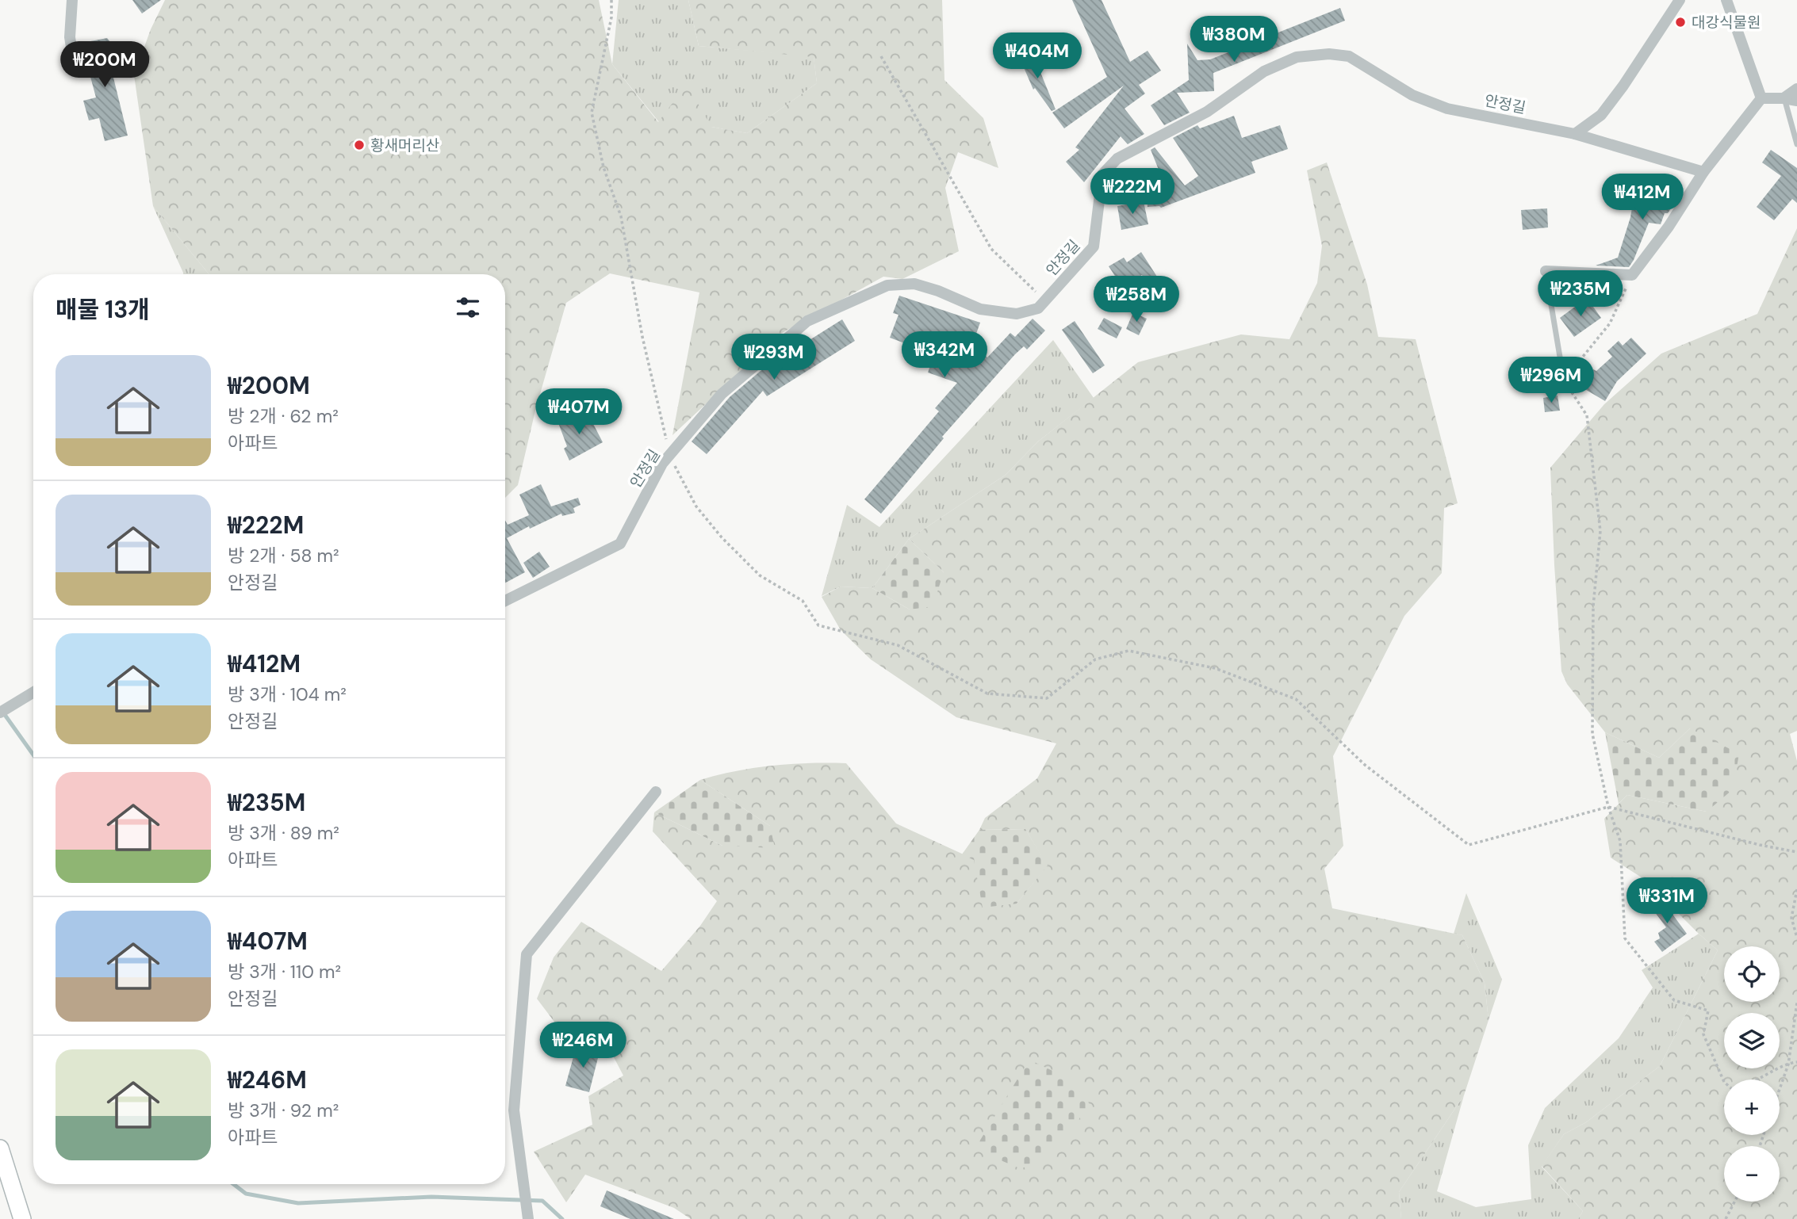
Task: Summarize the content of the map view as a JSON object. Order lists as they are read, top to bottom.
{
  "streets": {
    "street": ["안정길"]
  },
  "places": ["대강식물원", "황새머리산"],
  "page": {
    "price": [
      "₩380M",
      "₩404M",
      "₩200M",
      "₩222M",
      "₩412M",
      "₩235M",
      "₩258M",
      "₩342M",
      "₩293M",
      "₩296M",
      "₩407M",
      "₩331M",
      "₩246M"
    ],
    "heading": "매물 13개",
    "list": [
      {
        "name": "₩200M",
        "note": "방 2개 · 62 m² · 아파트"
      },
      {
        "name": "₩222M",
        "note": "방 2개 · 58 m² · 안정길"
      },
      {
        "name": "₩412M",
        "note": "방 3개 · 104 m² · 안정길"
      },
      {
        "name": "₩235M",
        "note": "방 3개 · 89 m² · 아파트"
      },
      {
        "name": "₩407M",
        "note": "방 3개 · 110 m² · 안정길"
      },
      {
        "name": "₩246M",
        "note": "방 3개 · 92 m² · 아파트"
      }
    ],
    "map_buttons": ["+", "−"]
  }
}
